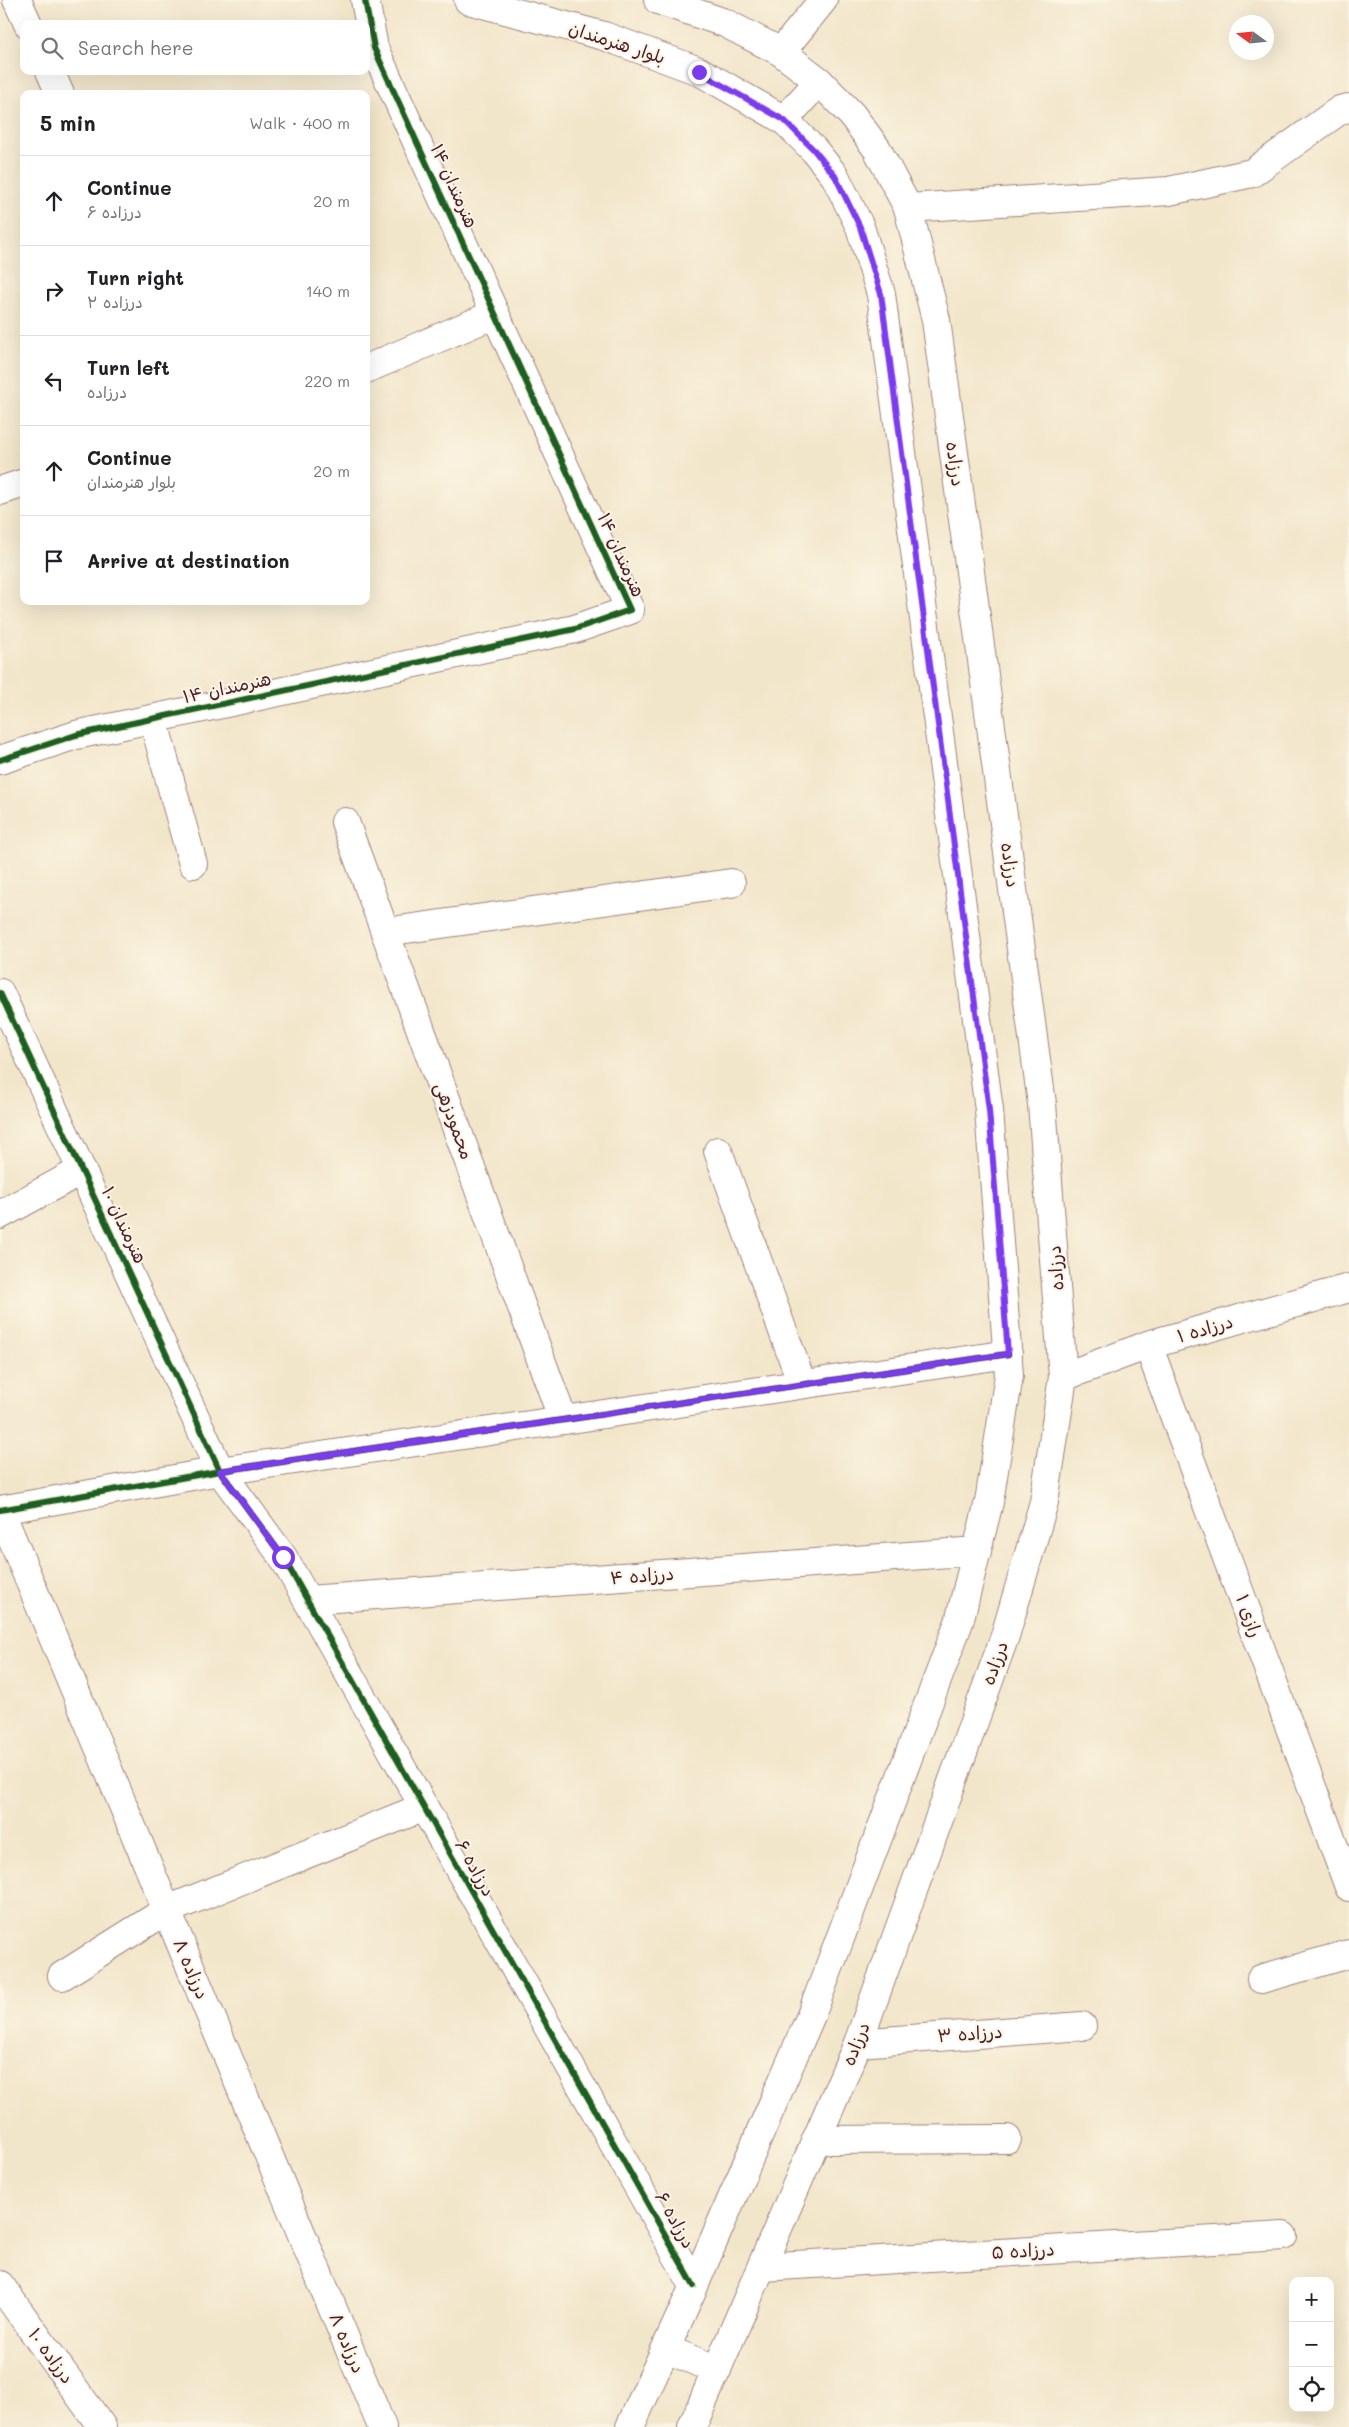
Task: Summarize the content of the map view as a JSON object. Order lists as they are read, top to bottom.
{
  "streets": {
    "street": [
      "بلوار هنرمندان",
      "هنرمندان ۱۴",
      "درزاده",
      "محمودزهی",
      "هنرمندان ۱۰",
      "درزاده ۱",
      "درزاده ۴",
      "رازی ۱",
      "درزاده ۶",
      "درزاده ۸",
      "درزاده ۳",
      "درزاده ۵",
      "درزاده ۱۰"
    ]
  },
  "crossings": [
    ["درزاده", "درزاده ۱"],
    ["درزاده", "درزاده ۳"],
    ["درزاده", "درزاده ۵"],
    ["هنرمندان ۱۰", "درزاده ۶"],
    ["درزاده ۱", "رازی ۱"],
    ["درزاده ۴", "درزاده ۶"]
  ],
  "north": "left",
  "page": {
    "search": "Search here",
    "heading": ["5 min", "Walk · 400 m"],
    "list": [
      ["Continue", "درزاده ۶", "20 m"],
      ["Turn right", "درزاده ۲", "140 m"],
      ["Turn left", "درزاده", "220 m"],
      ["Continue", "بلوار هنرمندان", "20 m"],
      "Arrive at destination"
    ],
    "map_buttons": ["+", "−"]
  }
}
